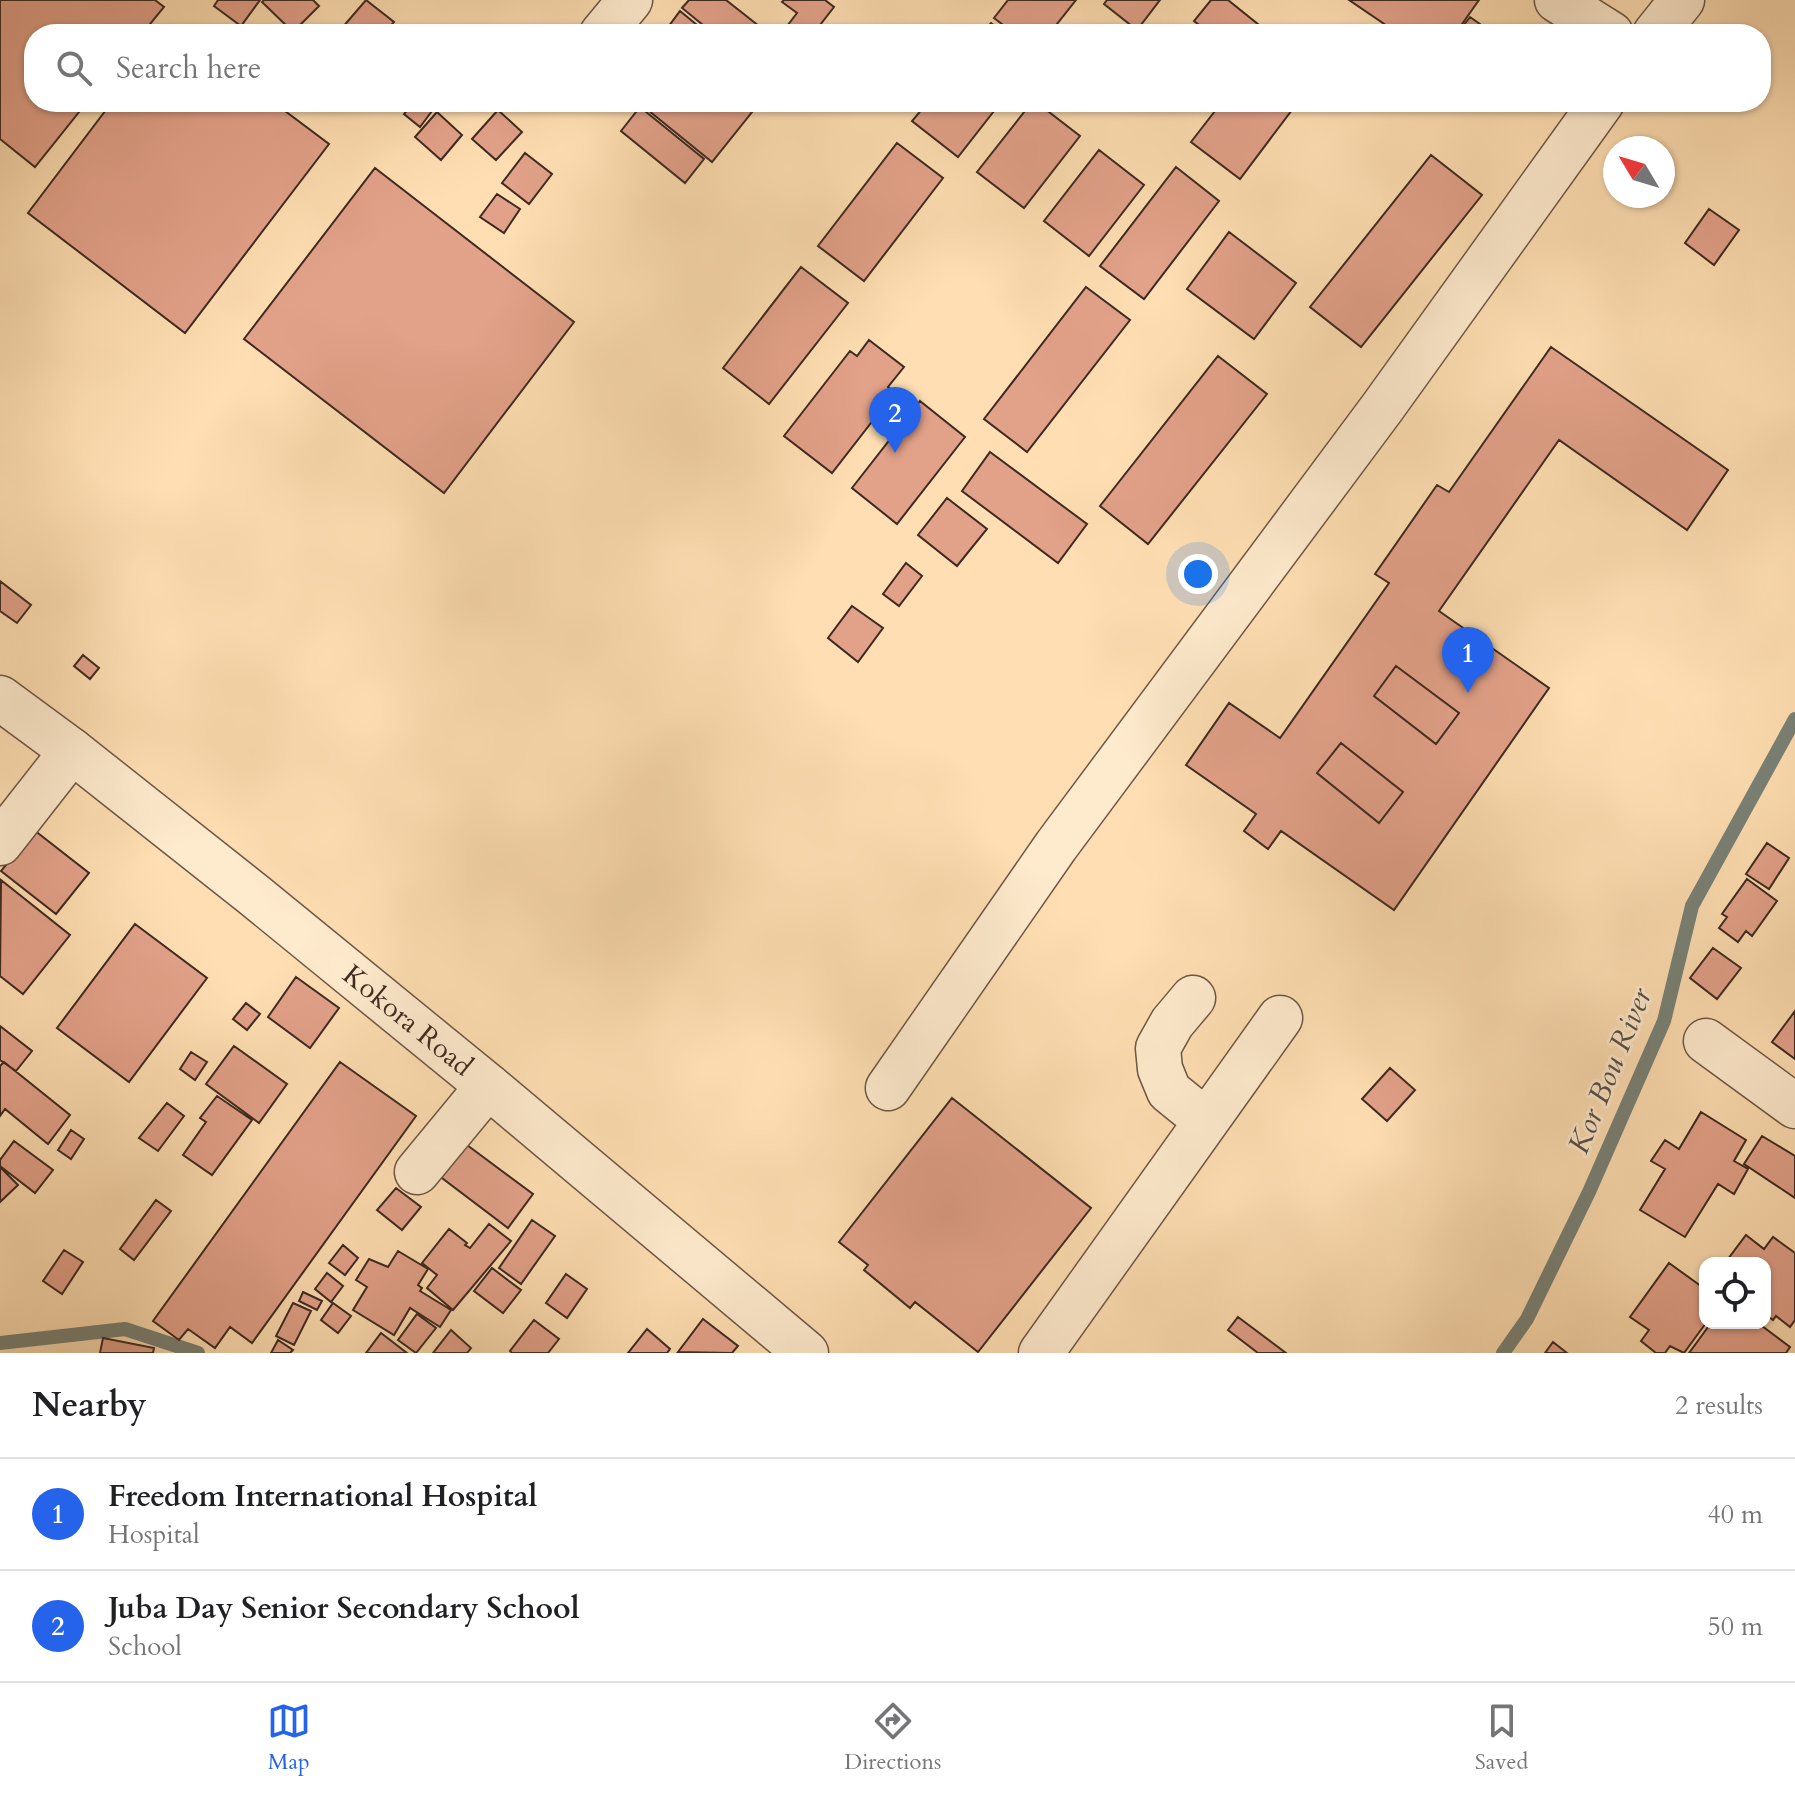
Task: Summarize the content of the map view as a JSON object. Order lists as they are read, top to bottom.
{
  "streets": {
    "street": ["Kokora Road"]
  },
  "water": ["Kor Bou River"],
  "north": "top left",
  "page": {
    "search": "Search here",
    "pins": ["2", "1"],
    "heading": ["Nearby", "2 results"],
    "list": [
      {
        "mark": "1",
        "name": "Freedom International Hospital",
        "note": "Hospital",
        "value": "40 m"
      },
      {
        "mark": "2",
        "name": "Juba Day Senior Secondary School",
        "note": "School",
        "value": "50 m"
      }
    ],
    "nav": ["Map", "Directions", "Saved"]
  }
}
